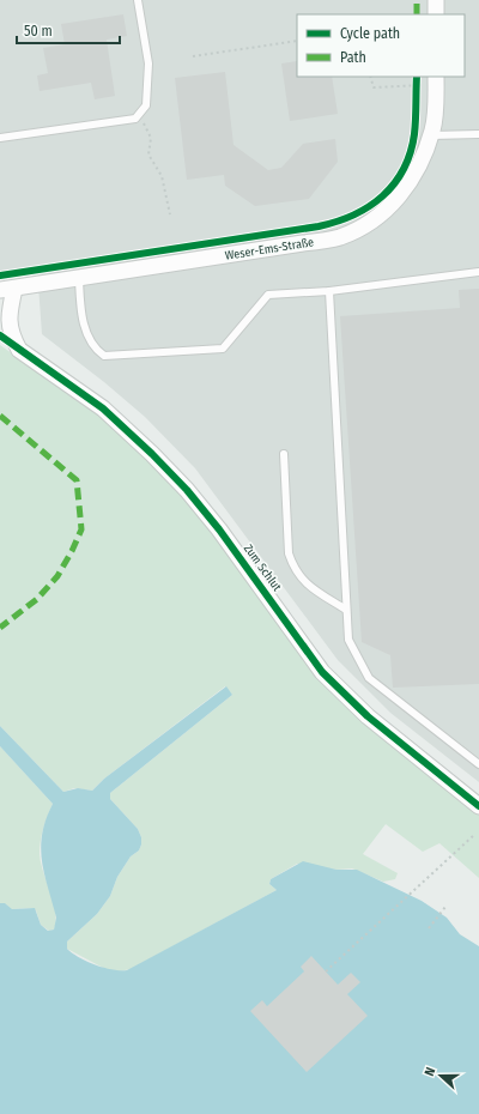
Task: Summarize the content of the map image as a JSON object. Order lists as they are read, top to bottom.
{
  "streets": {
    "street": ["Weser-Ems-Straße", "Zum Schlut"]
  },
  "crossings": [
    ["Weser-Ems-Straße", "Zum Schlut"]
  ],
  "legend": ["Cycle path", "Path"],
  "scale_bar": "50 m",
  "north": "left"
}
